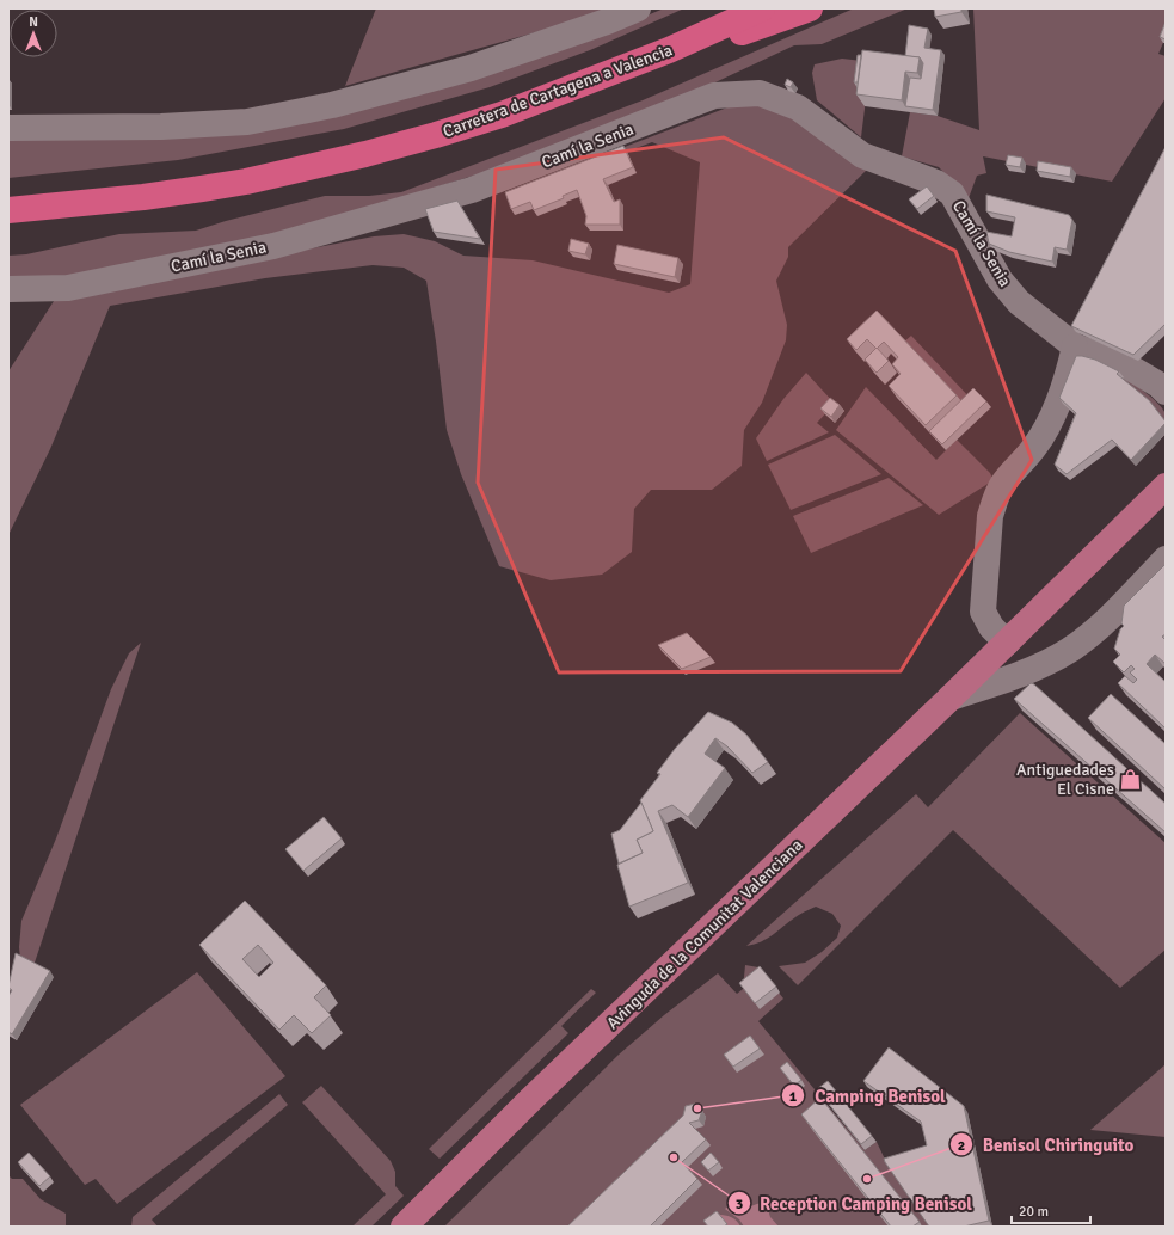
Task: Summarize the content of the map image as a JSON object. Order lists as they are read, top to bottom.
{
  "streets": {
    "highway": ["Carretera de Cartagena a Valencia"],
    "main road": ["Avinguda de la Comunitat Valenciana"],
    "street": ["Camí la Senia"]
  },
  "places": {
    "shop": ["Antiguedades El Cisne"],
    "other": ["Camping Benisol", "Reception Camping Benisol", "Benisol Chiringuito"]
  },
  "scale_bar": "20 m",
  "north": "top"
}
